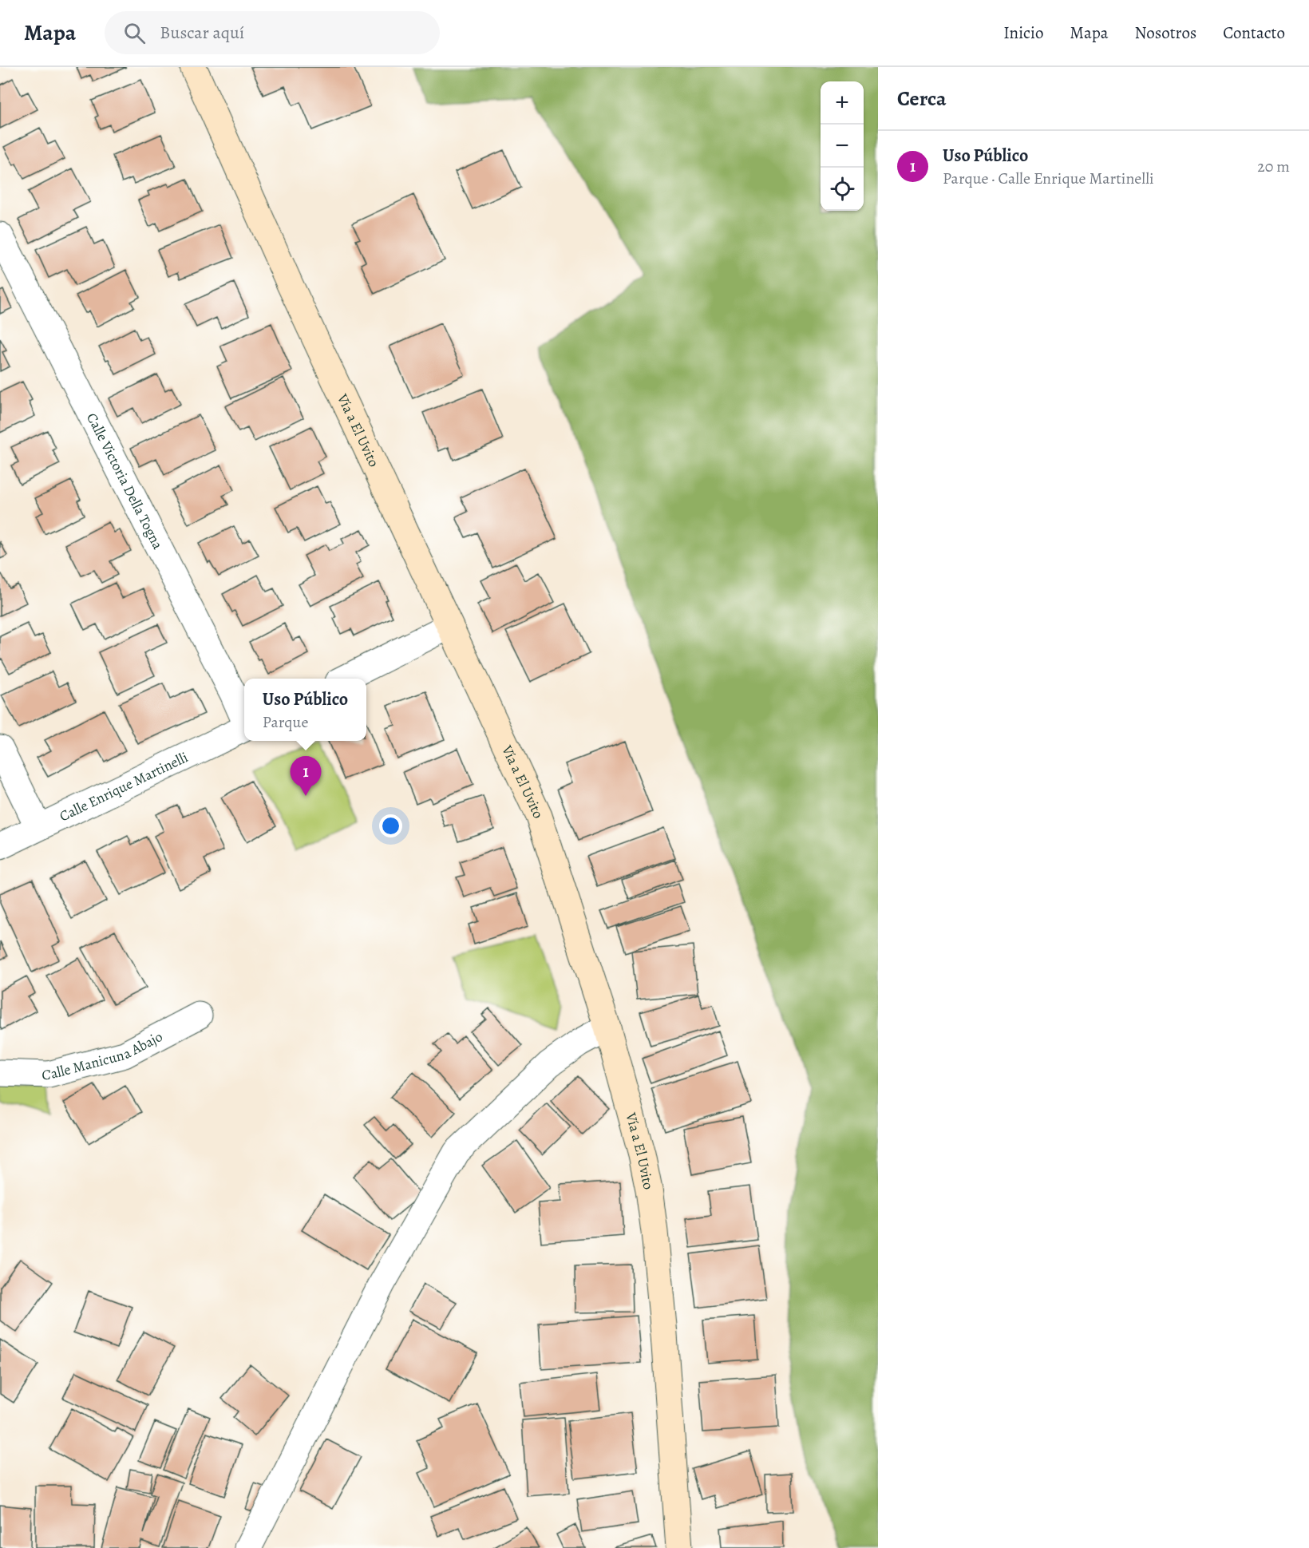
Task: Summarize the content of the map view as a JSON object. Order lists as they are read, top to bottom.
{
  "streets": {
    "street": [
      "Vía a El Uvito",
      "Calle Victoria Della Togna",
      "Calle Enrique Martinelli",
      "Calle Manicuna Abajo"
    ]
  },
  "page": {
    "header": "Mapa",
    "search": "Buscar aquí",
    "nav": [
      "Inicio",
      "Mapa",
      "Nosotros",
      "Contacto"
    ],
    "heading": "Cerca",
    "map_buttons": ["+", "−"],
    "list": [
      {
        "mark": "1",
        "name": "Uso Público",
        "note": "Parque · Calle Enrique Martinelli",
        "value": "20 m"
      }
    ],
    "popup": ["Uso Público", "Parque"],
    "pins": "1"
  }
}
